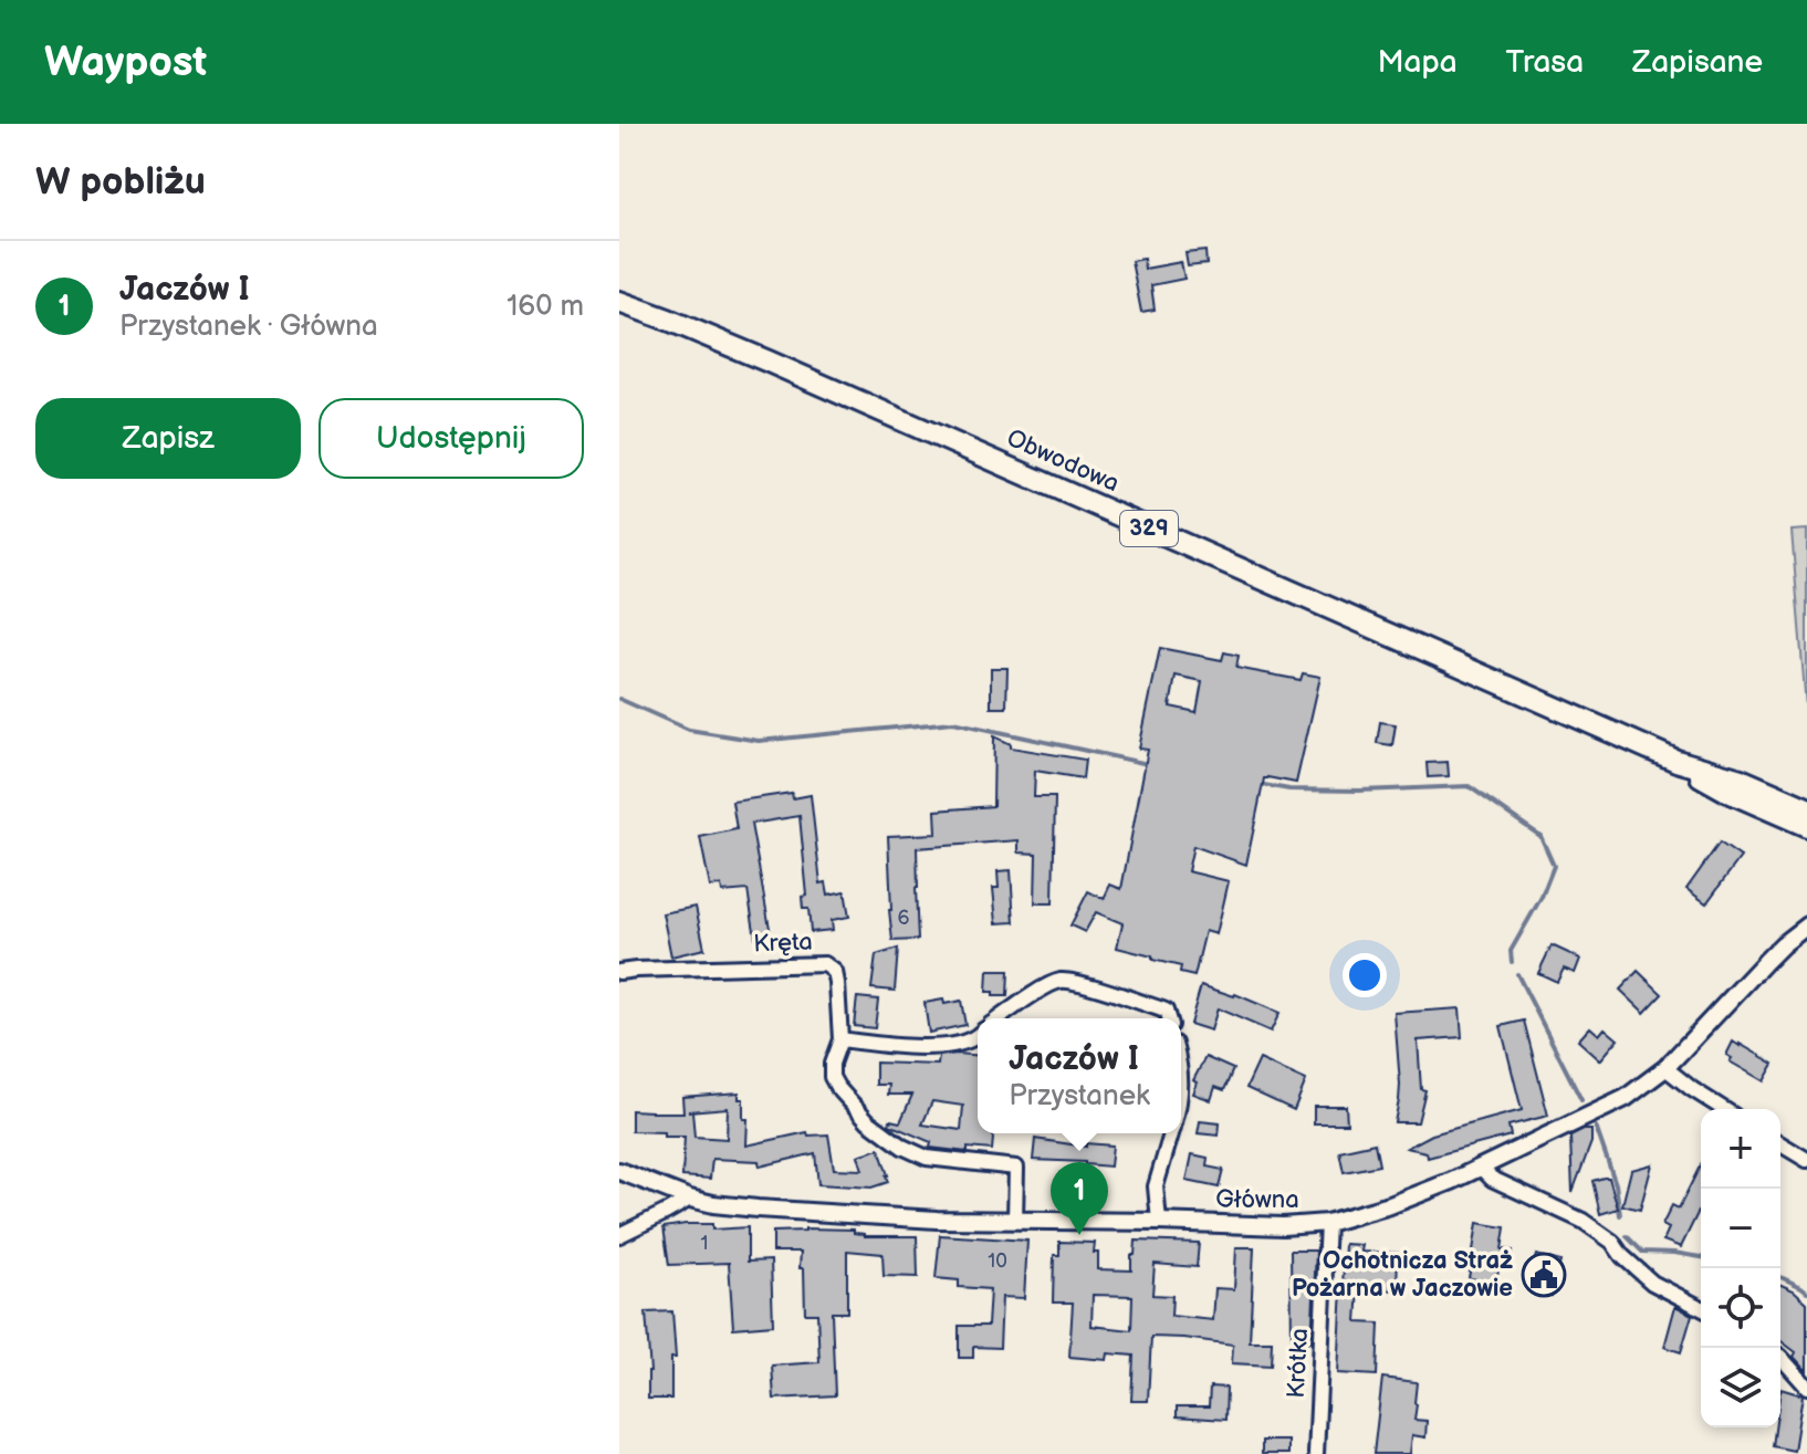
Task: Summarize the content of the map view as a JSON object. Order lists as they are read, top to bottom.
{
  "streets": {
    "main road": ["Obwodowa", "329"],
    "street": ["Kręta", "Główna", "Krótka"]
  },
  "crossings": [
    ["Kręta", "Główna"],
    ["Główna", "Krótka"]
  ],
  "places": {
    "public building": ["Ochotnicza Straż Pożarna w Jaczowie"]
  },
  "house_numbers": ["6", "1", "10"],
  "page": {
    "header": "Waypost",
    "nav": ["Mapa", "Trasa", "Zapisane"],
    "heading": "W pobliżu",
    "list": [
      {
        "mark": "1",
        "name": "Jaczów I",
        "note": "Przystanek · Główna",
        "value": "160 m"
      }
    ],
    "buttons": ["Zapisz", "Udostępnij"],
    "popup": ["Jaczów I", "Przystanek"],
    "map_buttons": ["+", "−"],
    "pins": "1"
  }
}
